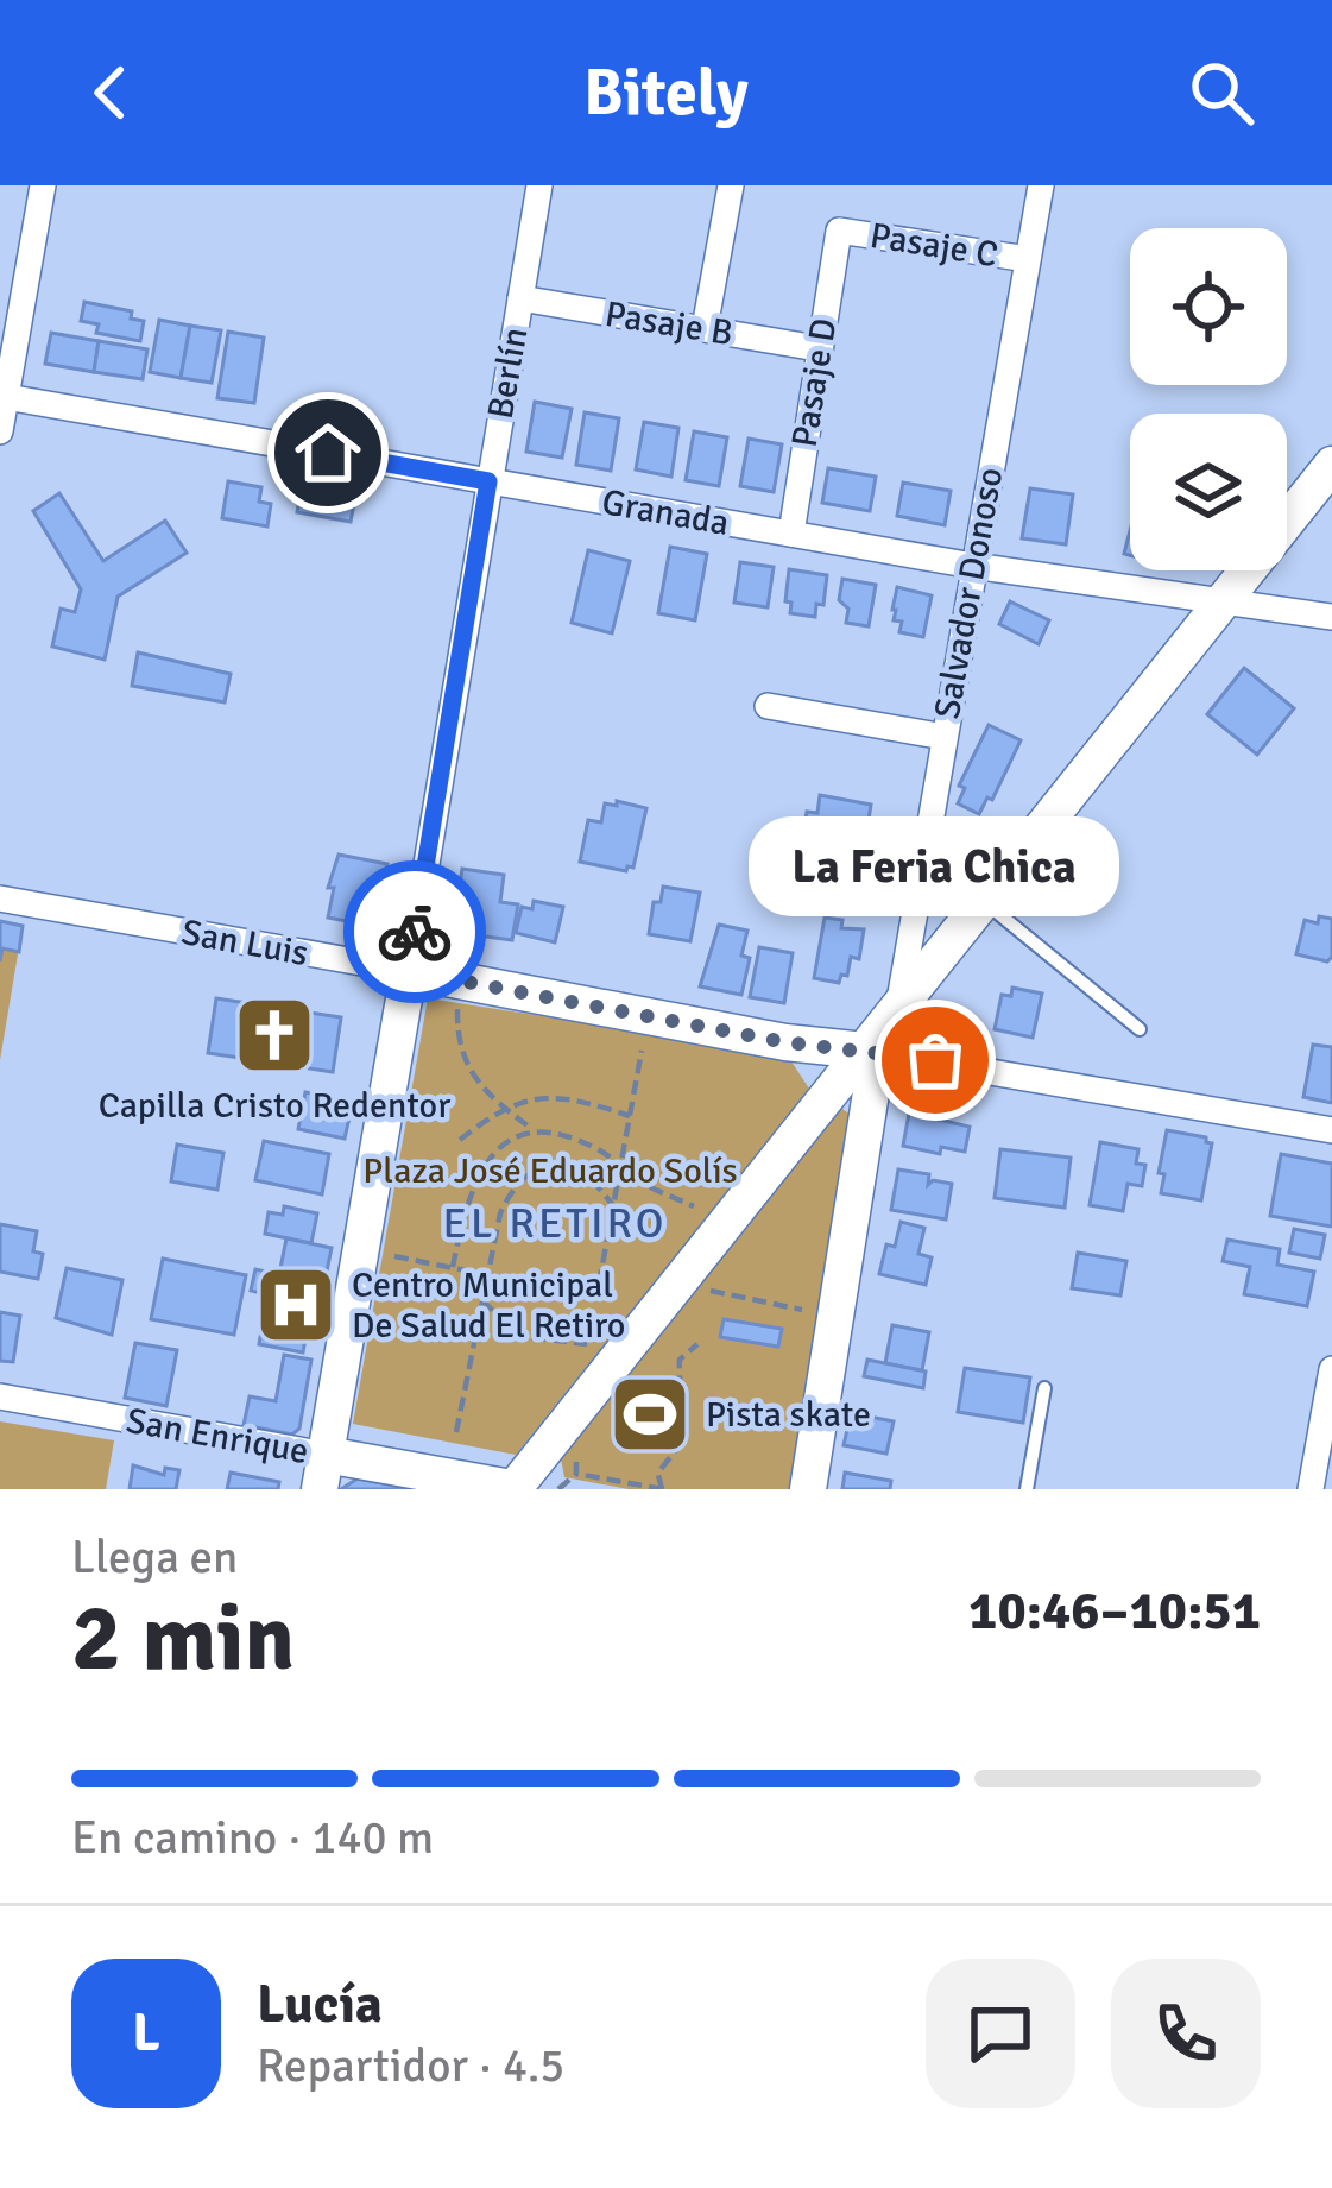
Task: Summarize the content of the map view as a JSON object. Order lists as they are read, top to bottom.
{
  "streets": {
    "street": [
      "Pasaje C",
      "Pasaje B",
      "Berlín",
      "Pasaje D",
      "Granada",
      "Salvador Donoso",
      "San Luis",
      "San Enrique"
    ]
  },
  "crossings": [
    ["Pasaje C", "Pasaje D"],
    ["Pasaje C", "Salvador Donoso"],
    ["Pasaje B", "Berlín"],
    ["Pasaje B", "Pasaje D"],
    ["Berlín", "Granada"],
    ["Berlín", "San Luis"],
    ["Berlín", "San Enrique"],
    ["Pasaje D", "Granada"],
    ["Granada", "Salvador Donoso"]
  ],
  "districts": ["EL RETIRO"],
  "parks": ["Plaza José Eduardo Solís"],
  "places": {
    "church": ["Capilla Cristo Redentor"],
    "other": ["La Feria Chica"],
    "hospital": ["Centro Municipal De Salud El Retiro"],
    "sports": ["Pista skate"]
  },
  "page": {
    "header": "Bitely",
    "bubble": "La Feria Chica",
    "heading": ["2 min", "Llega en", "10:46–10:51"],
    "panel": ["Lucía", "Repartidor · 4.5"],
    "bar": "En camino · 140 m",
    "round": "L"
  }
}
